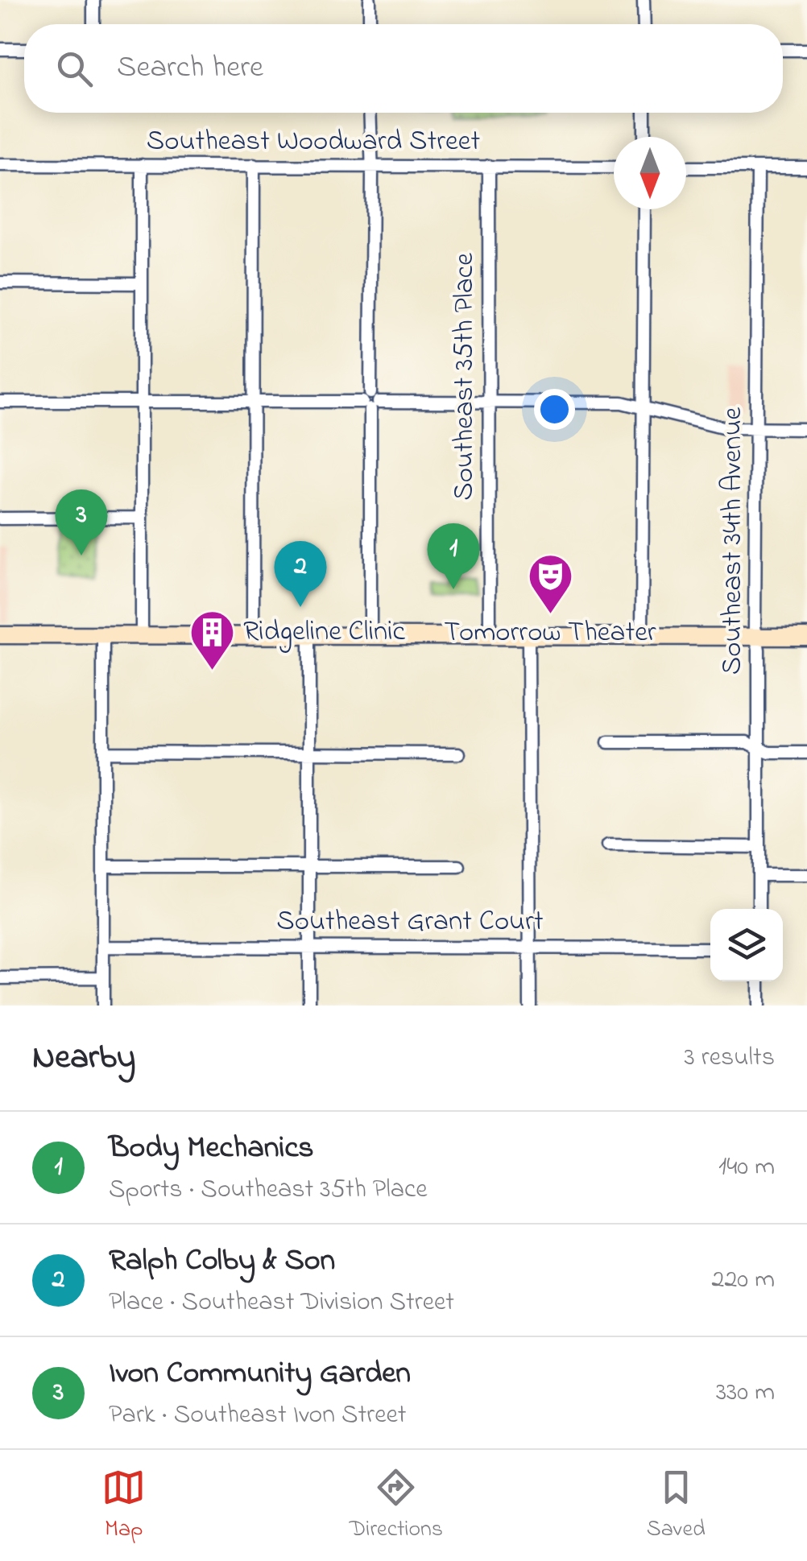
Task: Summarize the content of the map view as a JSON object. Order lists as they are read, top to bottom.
{
  "streets": {
    "street": [
      "Southeast Woodward Street",
      "Southeast 35th Place",
      "Southeast 34th Avenue",
      "Southeast Grant Court"
    ]
  },
  "crossings": [
    ["Southeast Woodward Street", "Southeast 35th Place"]
  ],
  "places": {
    "theatre": ["Tomorrow Theater"],
    "building": ["Ridgeline Clinic"]
  },
  "north": "bottom",
  "page": {
    "search": "Search here",
    "pins": ["3", "1", "2"],
    "heading": ["Nearby", "3 results"],
    "list": [
      {
        "mark": "1",
        "name": "Body Mechanics",
        "note": "Sports · Southeast 35th Place",
        "value": "140 m"
      },
      {
        "mark": "2",
        "name": "Ralph Colby & Son",
        "note": "Place · Southeast Division Street",
        "value": "220 m"
      },
      {
        "mark": "3",
        "name": "Ivon Community Garden",
        "note": "Park · Southeast Ivon Street",
        "value": "330 m"
      }
    ],
    "nav": ["Map", "Directions", "Saved"]
  }
}
